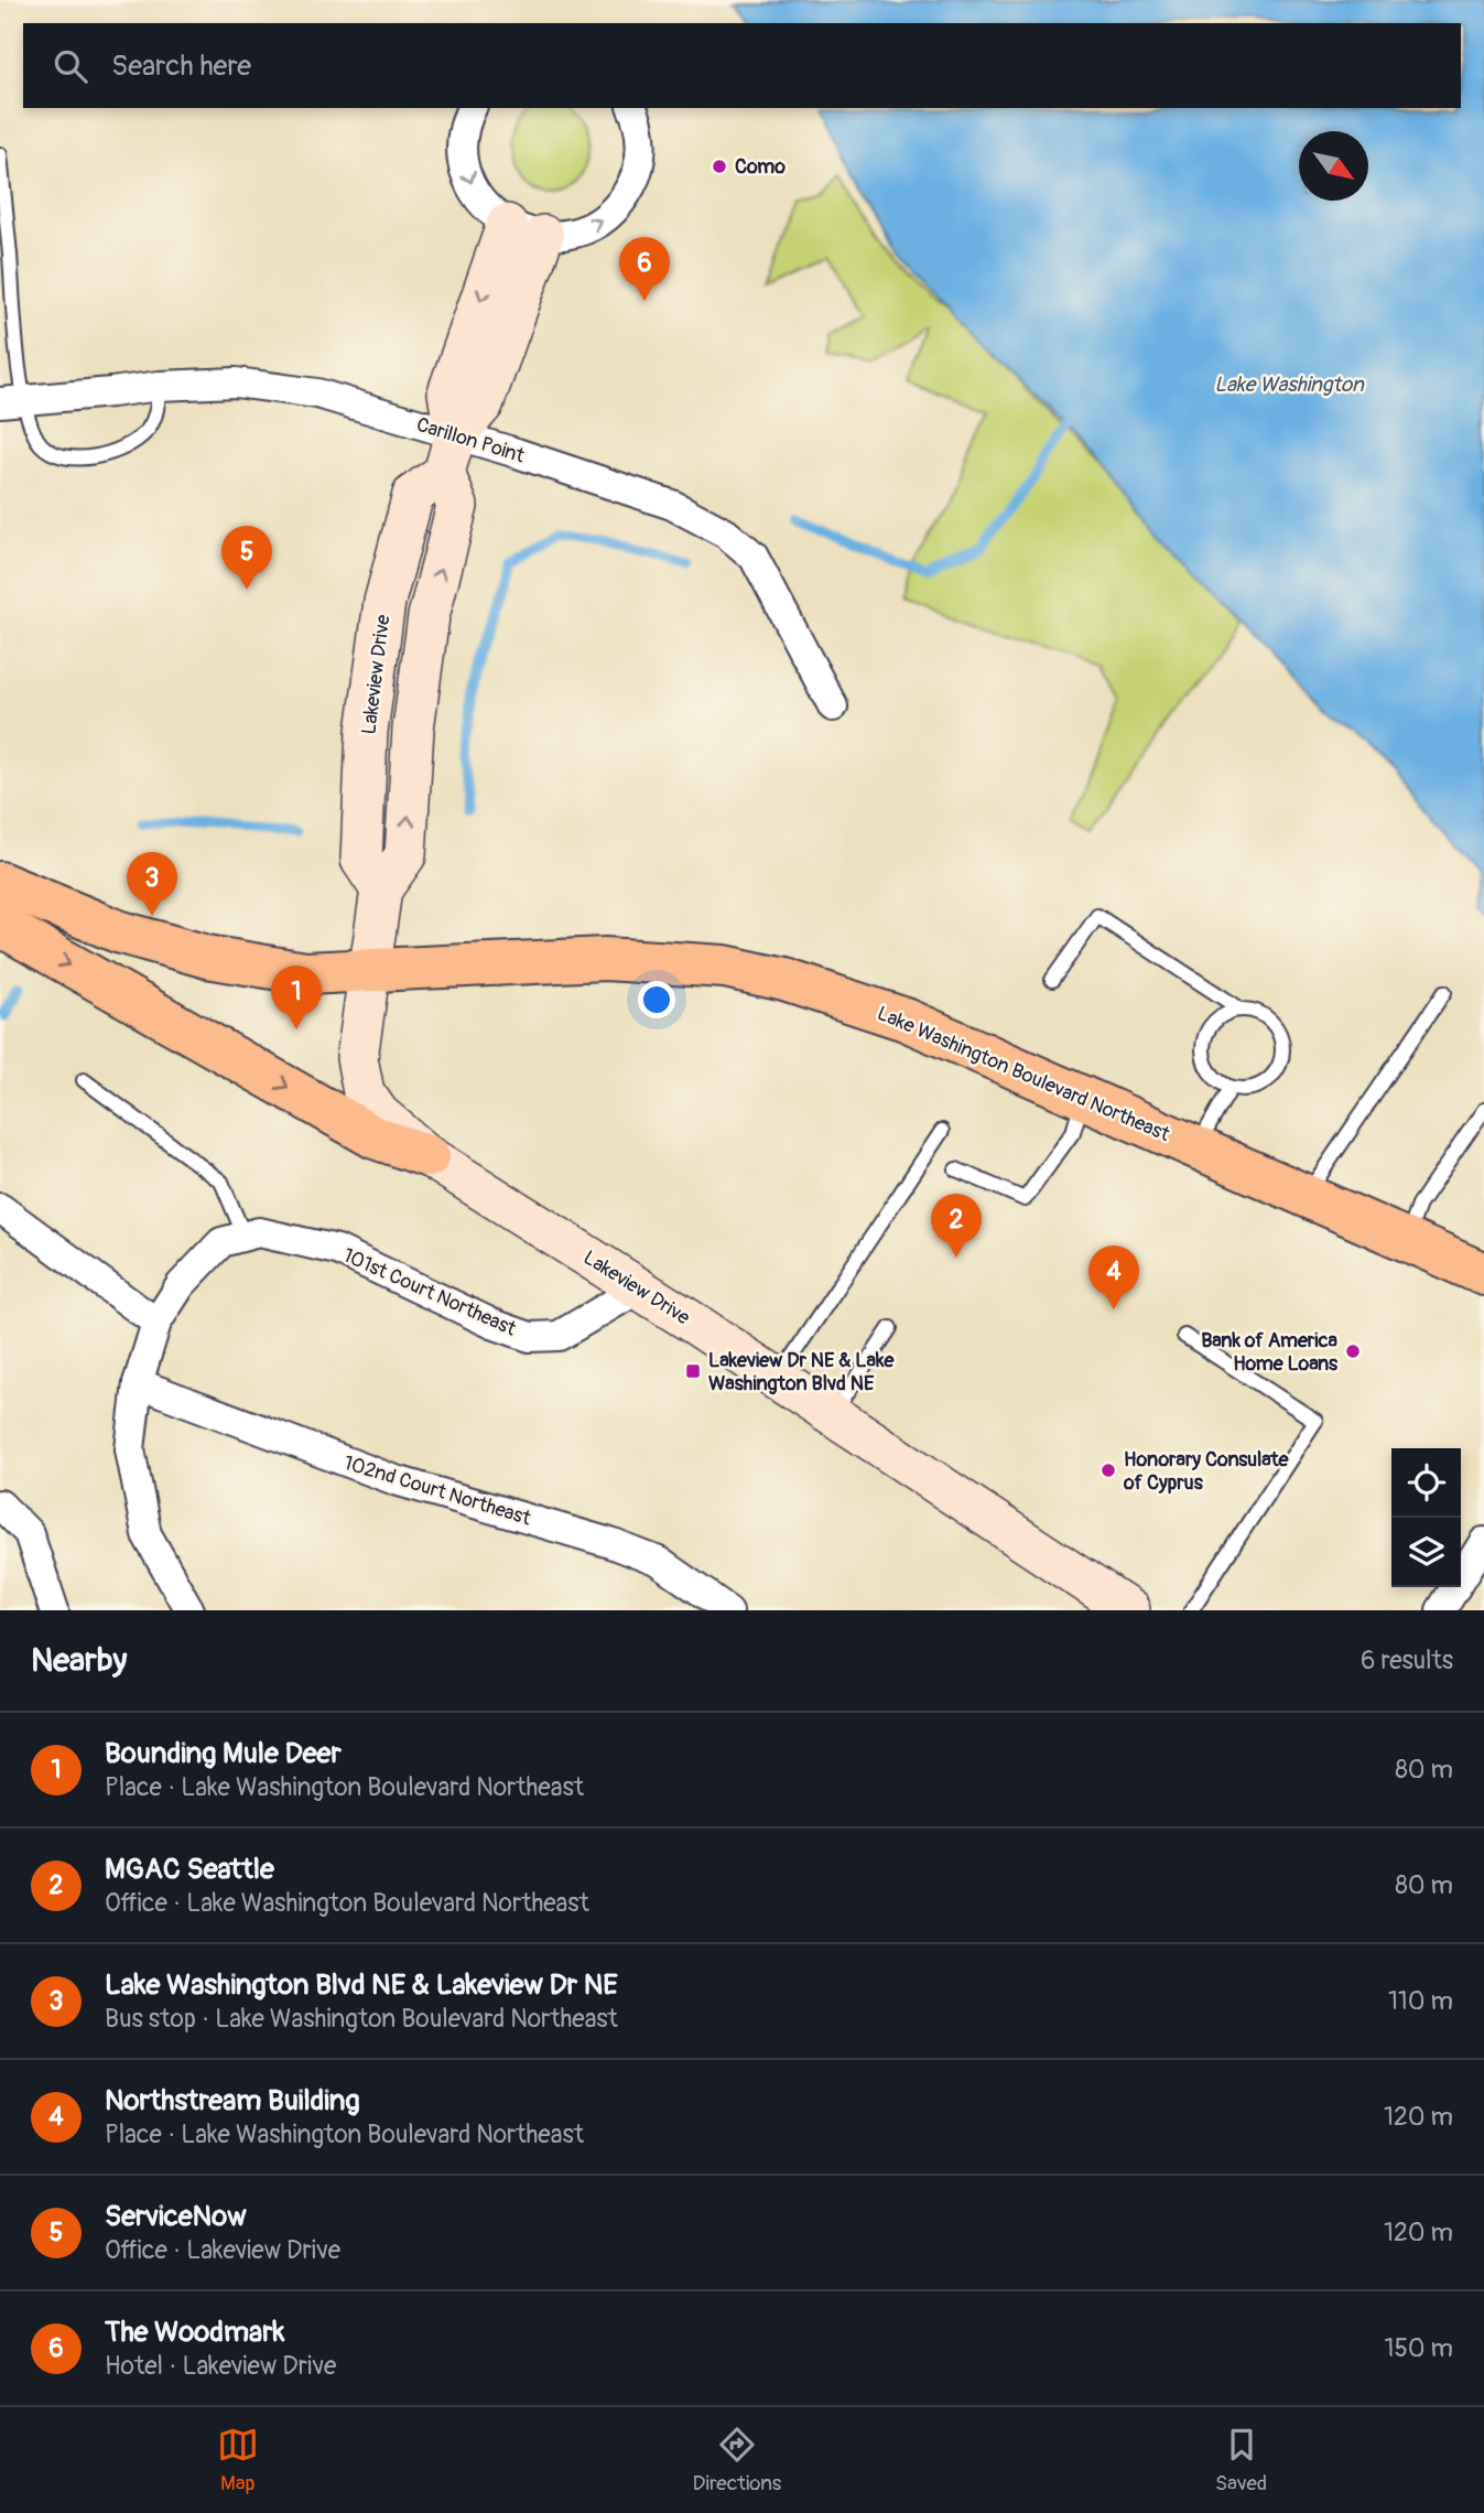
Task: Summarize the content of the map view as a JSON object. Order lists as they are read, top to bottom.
{
  "streets": {
    "main road": ["Lake Washington Boulevard Northeast"],
    "street": [
      "Carillon Point",
      "Lakeview Drive",
      "101st Court Northeast",
      "102nd Court Northeast"
    ]
  },
  "crossings": [
    ["Carillon Point", "Lakeview Drive"],
    ["Lakeview Drive", "Lake Washington Boulevard Northeast"],
    ["Lakeview Drive", "101st Court Northeast"],
    ["101st Court Northeast", "102nd Court Northeast"]
  ],
  "water": ["Lake Washington"],
  "places": {
    "other": ["Como", "Bank of America Home Loans", "Honorary Consulate of Cyprus"],
    "transit": ["Lakeview Dr NE & Lake Washington Blvd NE"]
  },
  "north": "bottom right",
  "page": {
    "search": "Search here",
    "pins": [
      "6",
      "5",
      "3",
      "1",
      "2",
      "4"
    ],
    "heading": ["Nearby", "6 results"],
    "list": [
      {
        "mark": "1",
        "name": "Bounding Mule Deer",
        "note": "Place · Lake Washington Boulevard Northeast",
        "value": "80 m"
      },
      {
        "mark": "2",
        "name": "MGAC Seattle",
        "note": "Office · Lake Washington Boulevard Northeast",
        "value": "80 m"
      },
      {
        "mark": "3",
        "name": "Lake Washington Blvd NE & Lakeview Dr NE",
        "note": "Bus stop · Lake Washington Boulevard Northeast",
        "value": "110 m"
      },
      {
        "mark": "4",
        "name": "Northstream Building",
        "note": "Place · Lake Washington Boulevard Northeast",
        "value": "120 m"
      },
      {
        "mark": "5",
        "name": "ServiceNow",
        "note": "Office · Lakeview Drive",
        "value": "120 m"
      },
      {
        "mark": "6",
        "name": "The Woodmark",
        "note": "Hotel · Lakeview Drive",
        "value": "150 m"
      }
    ],
    "nav": ["Map", "Directions", "Saved"]
  }
}
